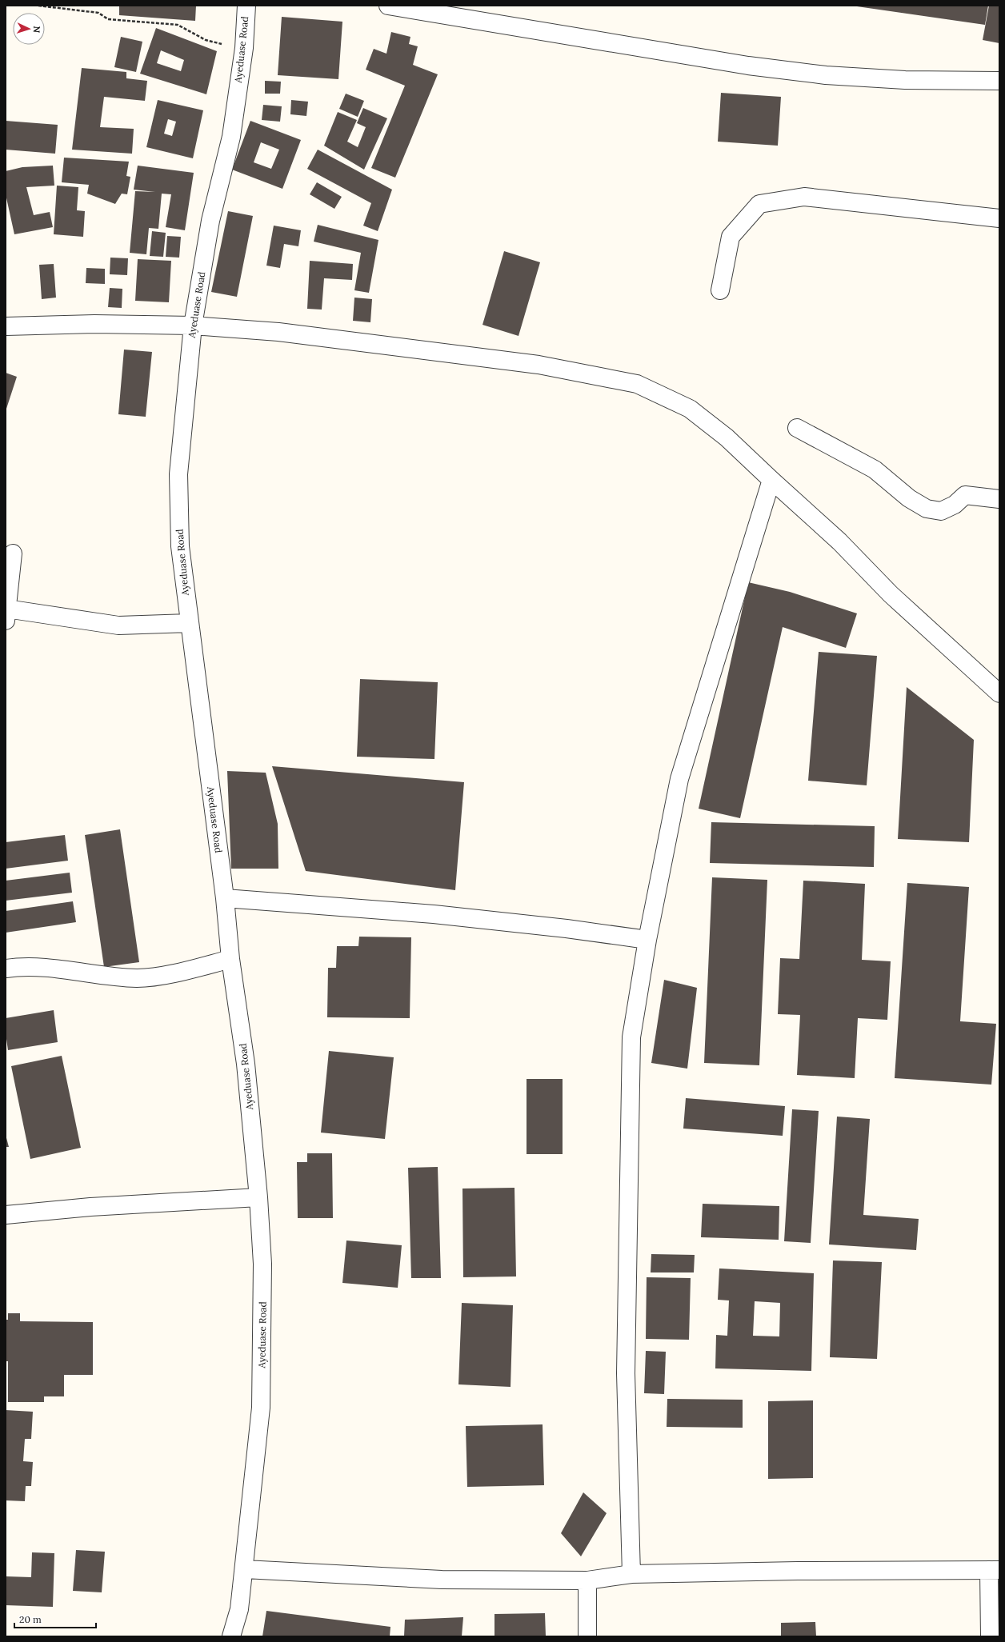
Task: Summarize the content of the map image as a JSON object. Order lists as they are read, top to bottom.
{
  "streets": {
    "street": ["Ayeduase Road"]
  },
  "scale_bar": "20 m",
  "north": "right"
}
